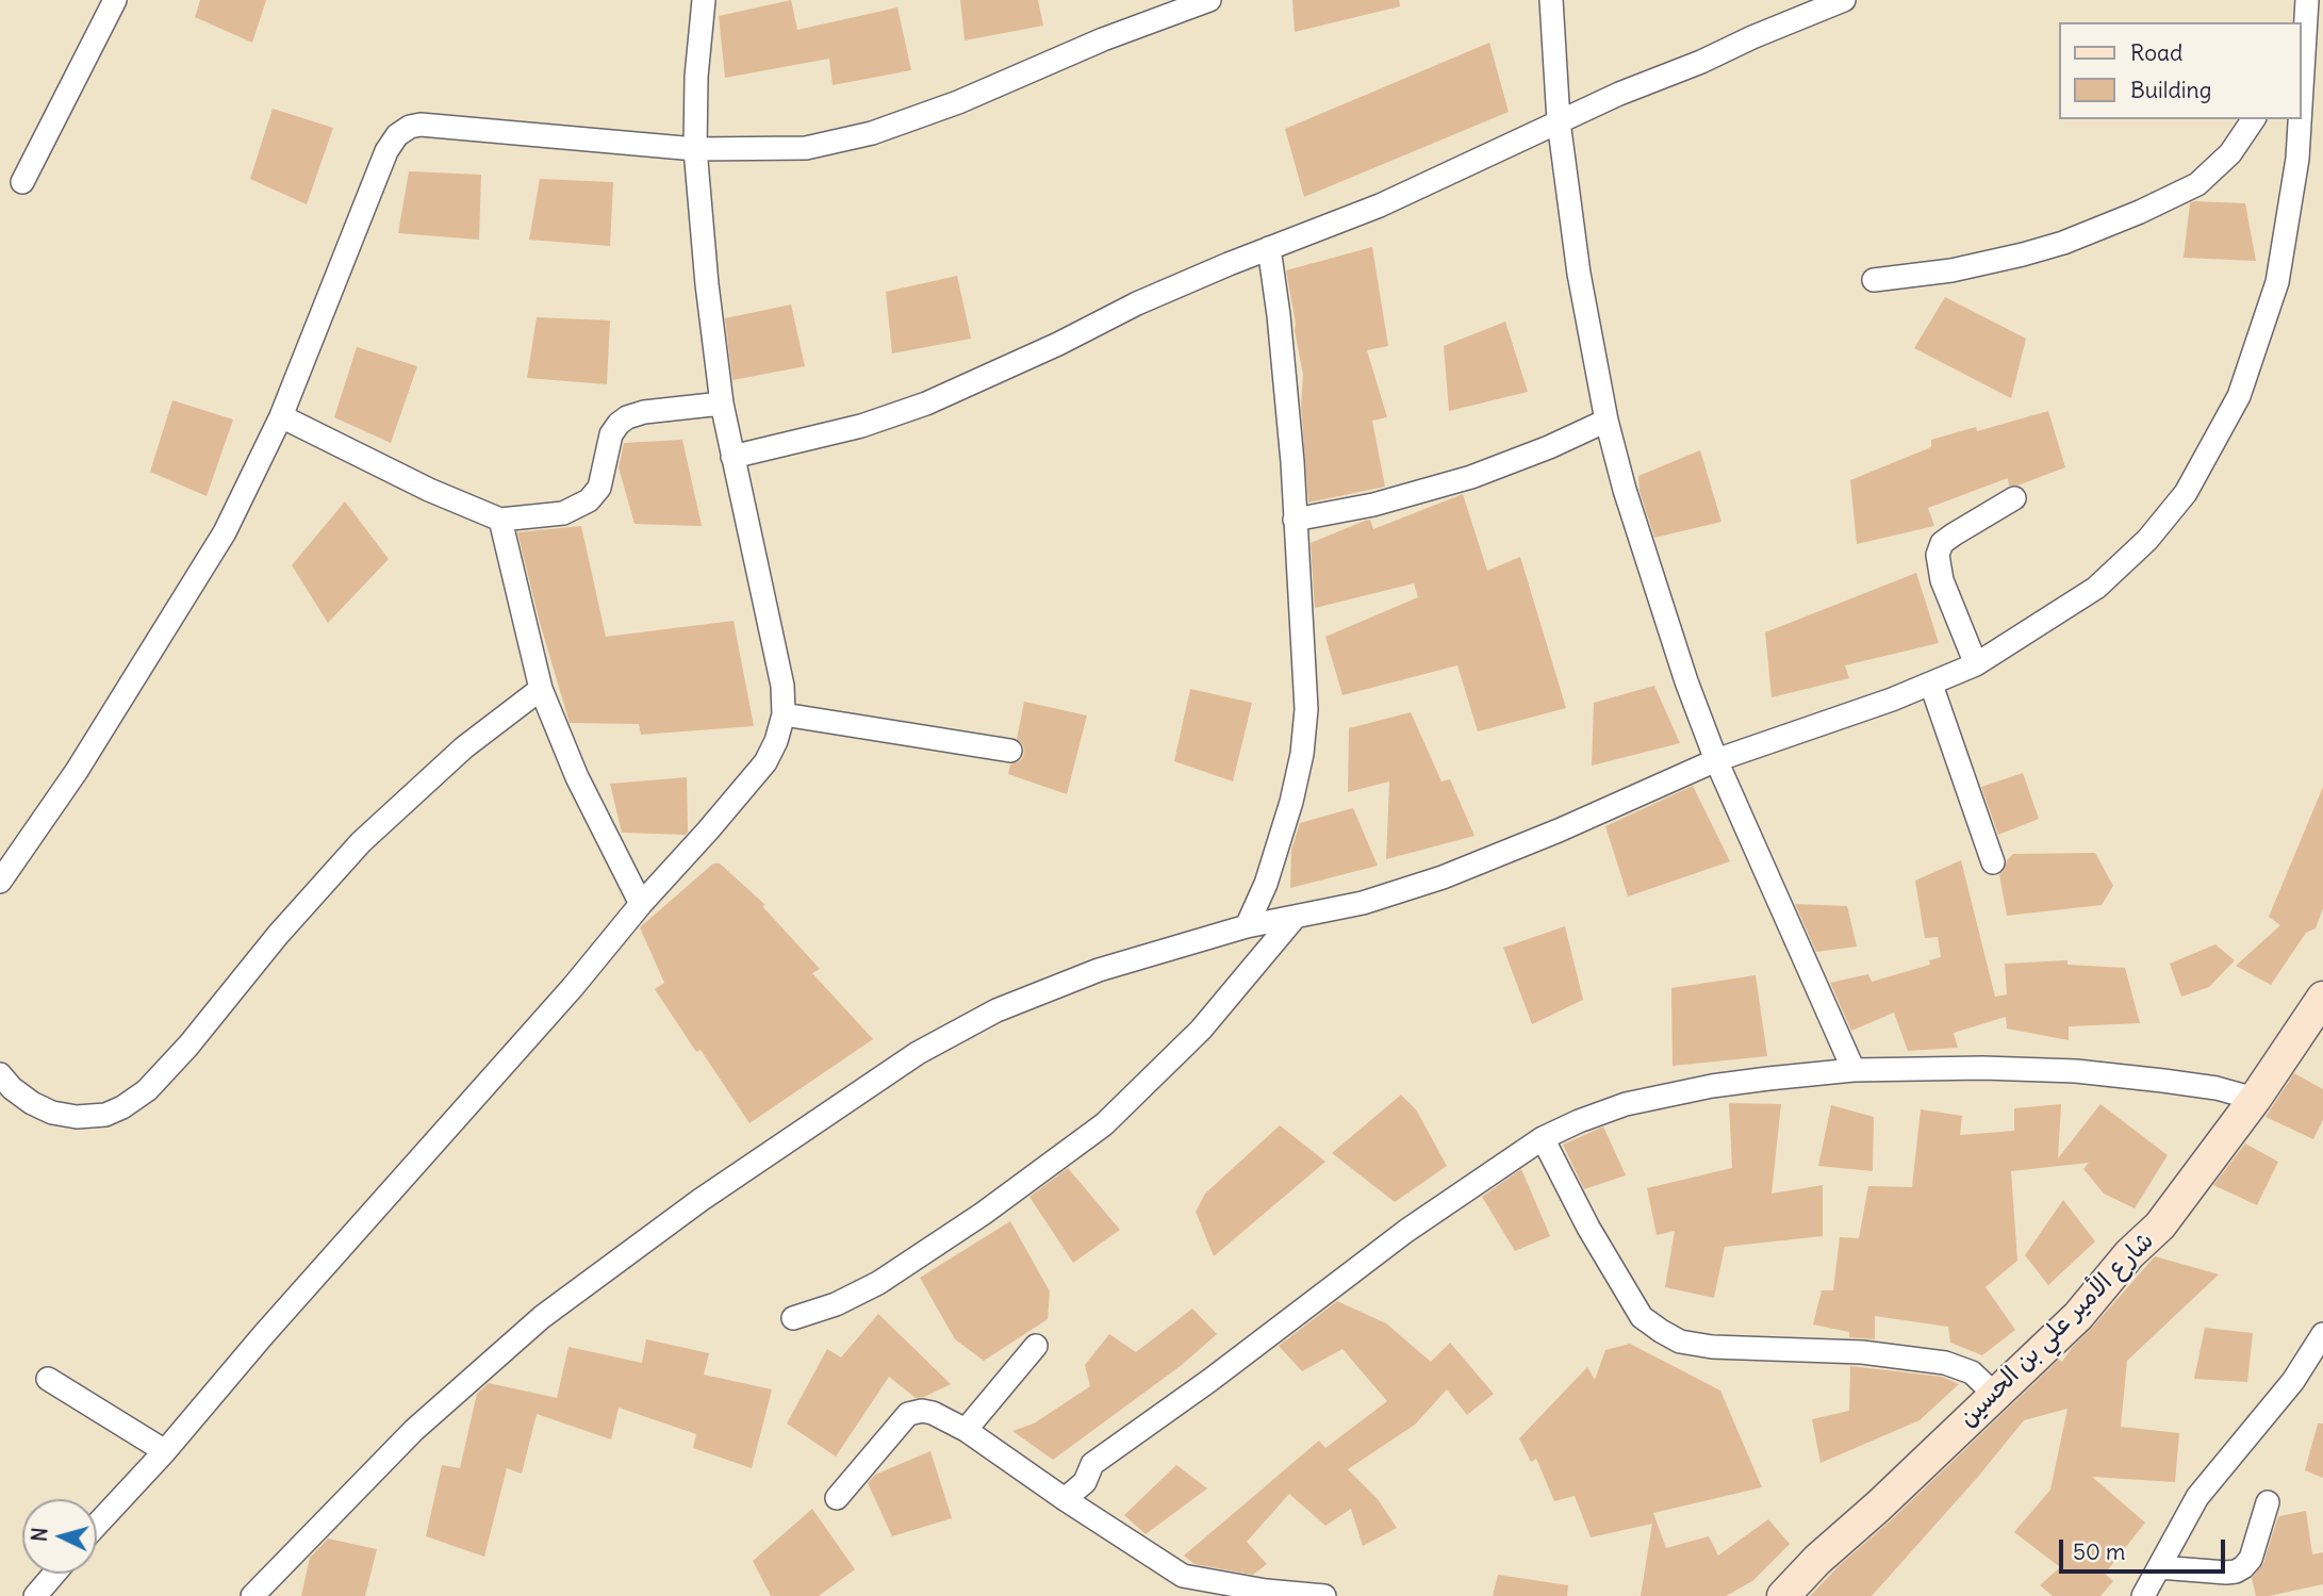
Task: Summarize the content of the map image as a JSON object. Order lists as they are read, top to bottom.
{
  "streets": {
    "street": ["شارع الأمير علي بن الحسين"]
  },
  "legend": ["Road", "Building"],
  "scale_bar": "50 m",
  "north": "left"
}
